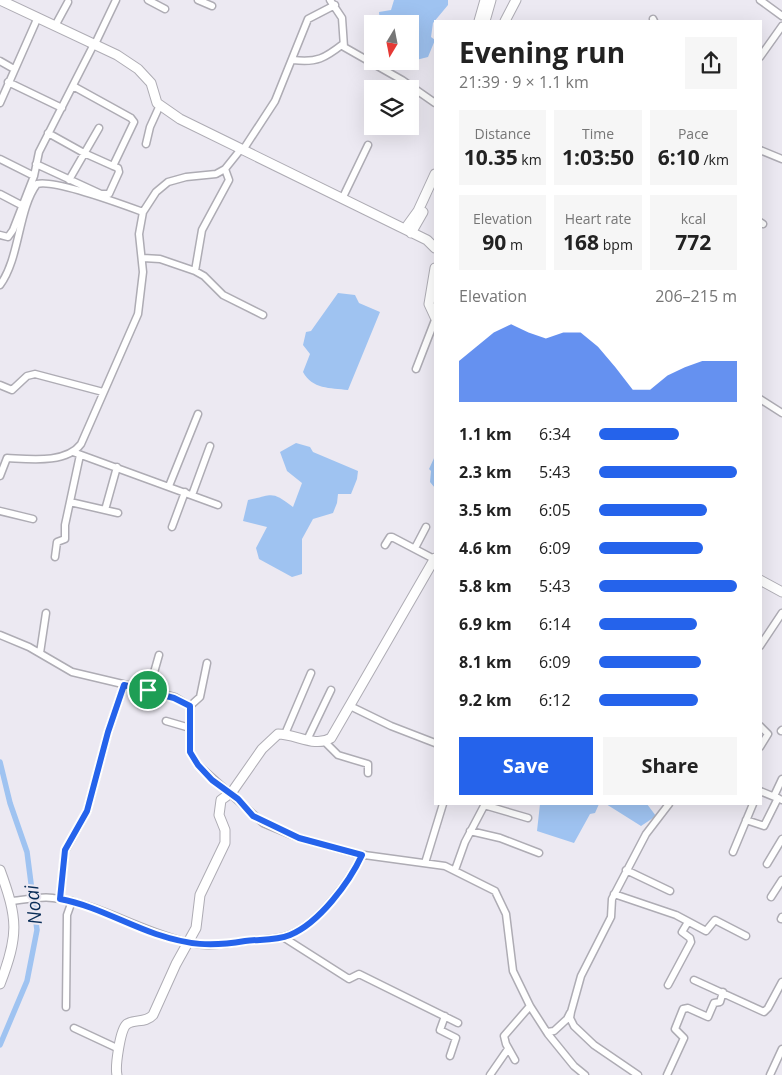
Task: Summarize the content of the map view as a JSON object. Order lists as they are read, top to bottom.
{
  "water": ["Noai"],
  "north": "bottom",
  "page": {
    "heading": ["Evening run", "21:39 · 9 × 1.1 km"],
    "stats": [
      ["Distance", "10.35 km"],
      ["Time", "1:03:50"],
      ["Pace", "6:10 /km"],
      ["Elevation", "90 m"],
      ["Heart rate", "168 bpm"],
      ["kcal", "772"]
    ],
    "chart": ["Elevation", "206–215 m"],
    "list": [
      {
        "name": "1.1 km",
        "note": "6:34"
      },
      {
        "name": "2.3 km",
        "note": "5:43"
      },
      {
        "name": "3.5 km",
        "note": "6:05"
      },
      {
        "name": "4.6 km",
        "note": "6:09"
      },
      {
        "name": "5.8 km",
        "note": "5:43"
      },
      {
        "name": "6.9 km",
        "note": "6:14"
      },
      {
        "name": "8.1 km",
        "note": "6:09"
      },
      {
        "name": "9.2 km",
        "note": "6:12"
      }
    ],
    "buttons": ["Save", "Share"]
  }
}
